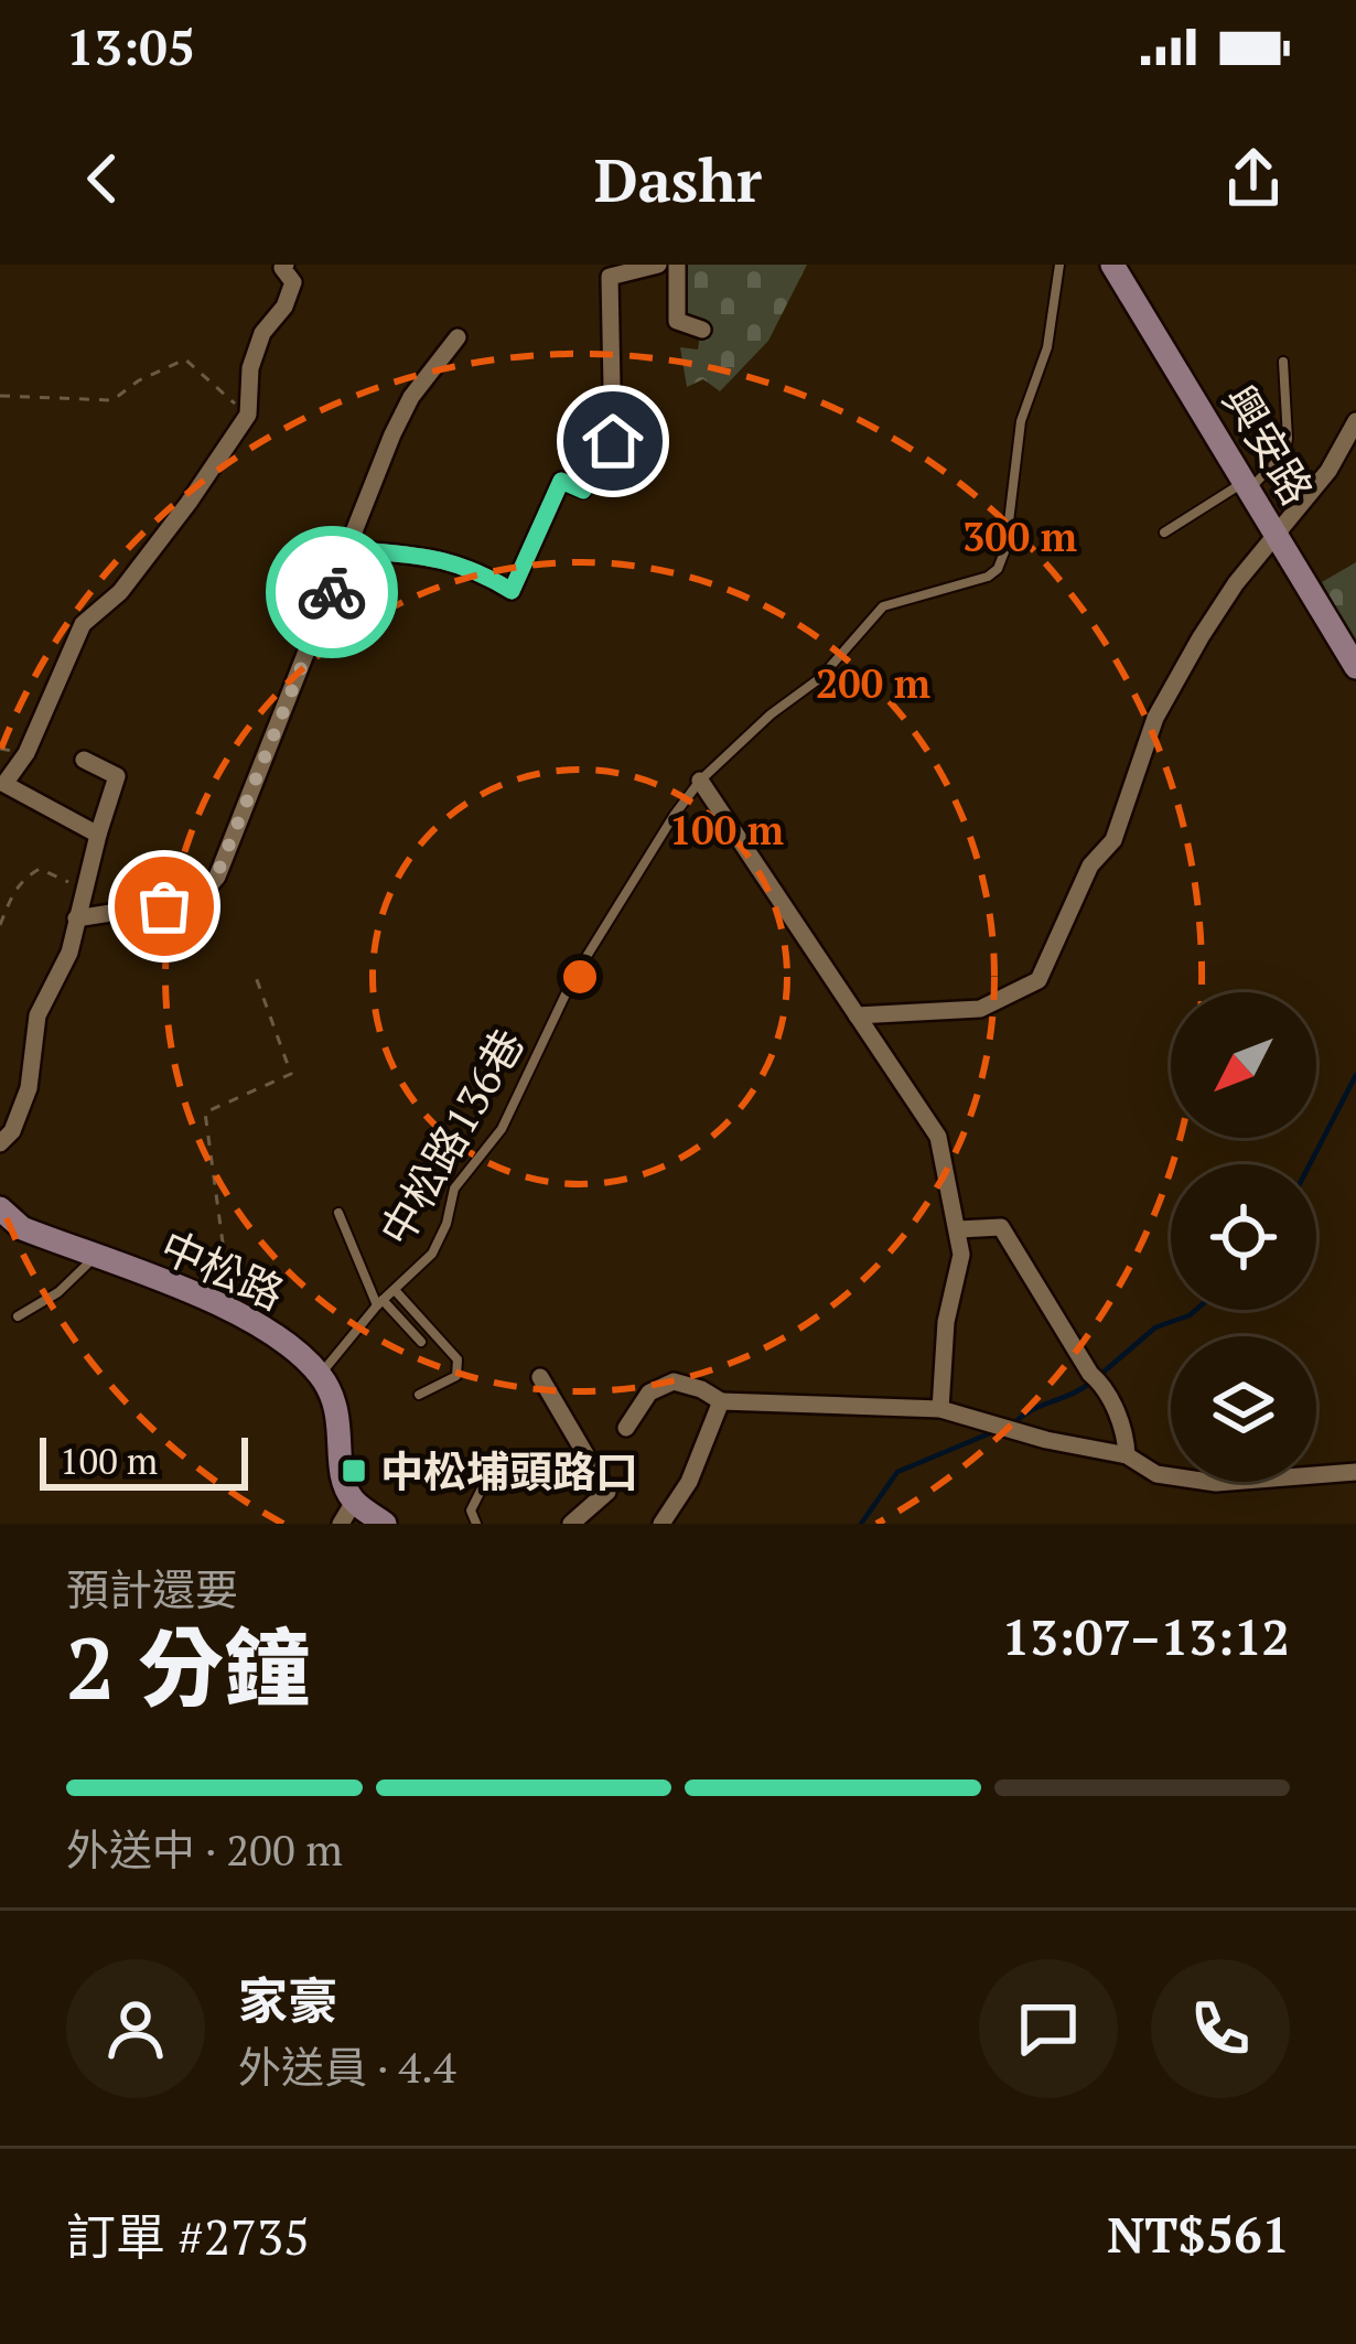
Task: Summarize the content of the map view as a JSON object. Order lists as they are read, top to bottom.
{
  "streets": {
    "street": ["興安路", "中松路"],
    "lane": ["中松路136巷"]
  },
  "crossings": [
    ["中松路136巷", "中松路"]
  ],
  "places": {
    "transit": ["中松埔頭路口"]
  },
  "scale_bar": "100 m",
  "north": "bottom left",
  "page": {
    "status": "13:05",
    "header": "Dashr",
    "scale": "100 m",
    "heading": ["2 分鐘", "預計還要", "13:07–13:12"],
    "panel": [
      "家豪",
      "外送員 · 4.4",
      "訂單 #2735",
      "NT$561"
    ],
    "bar": "外送中 · 200 m"
  },
  "rings": ["300 m", "200 m", "100 m"]
}
